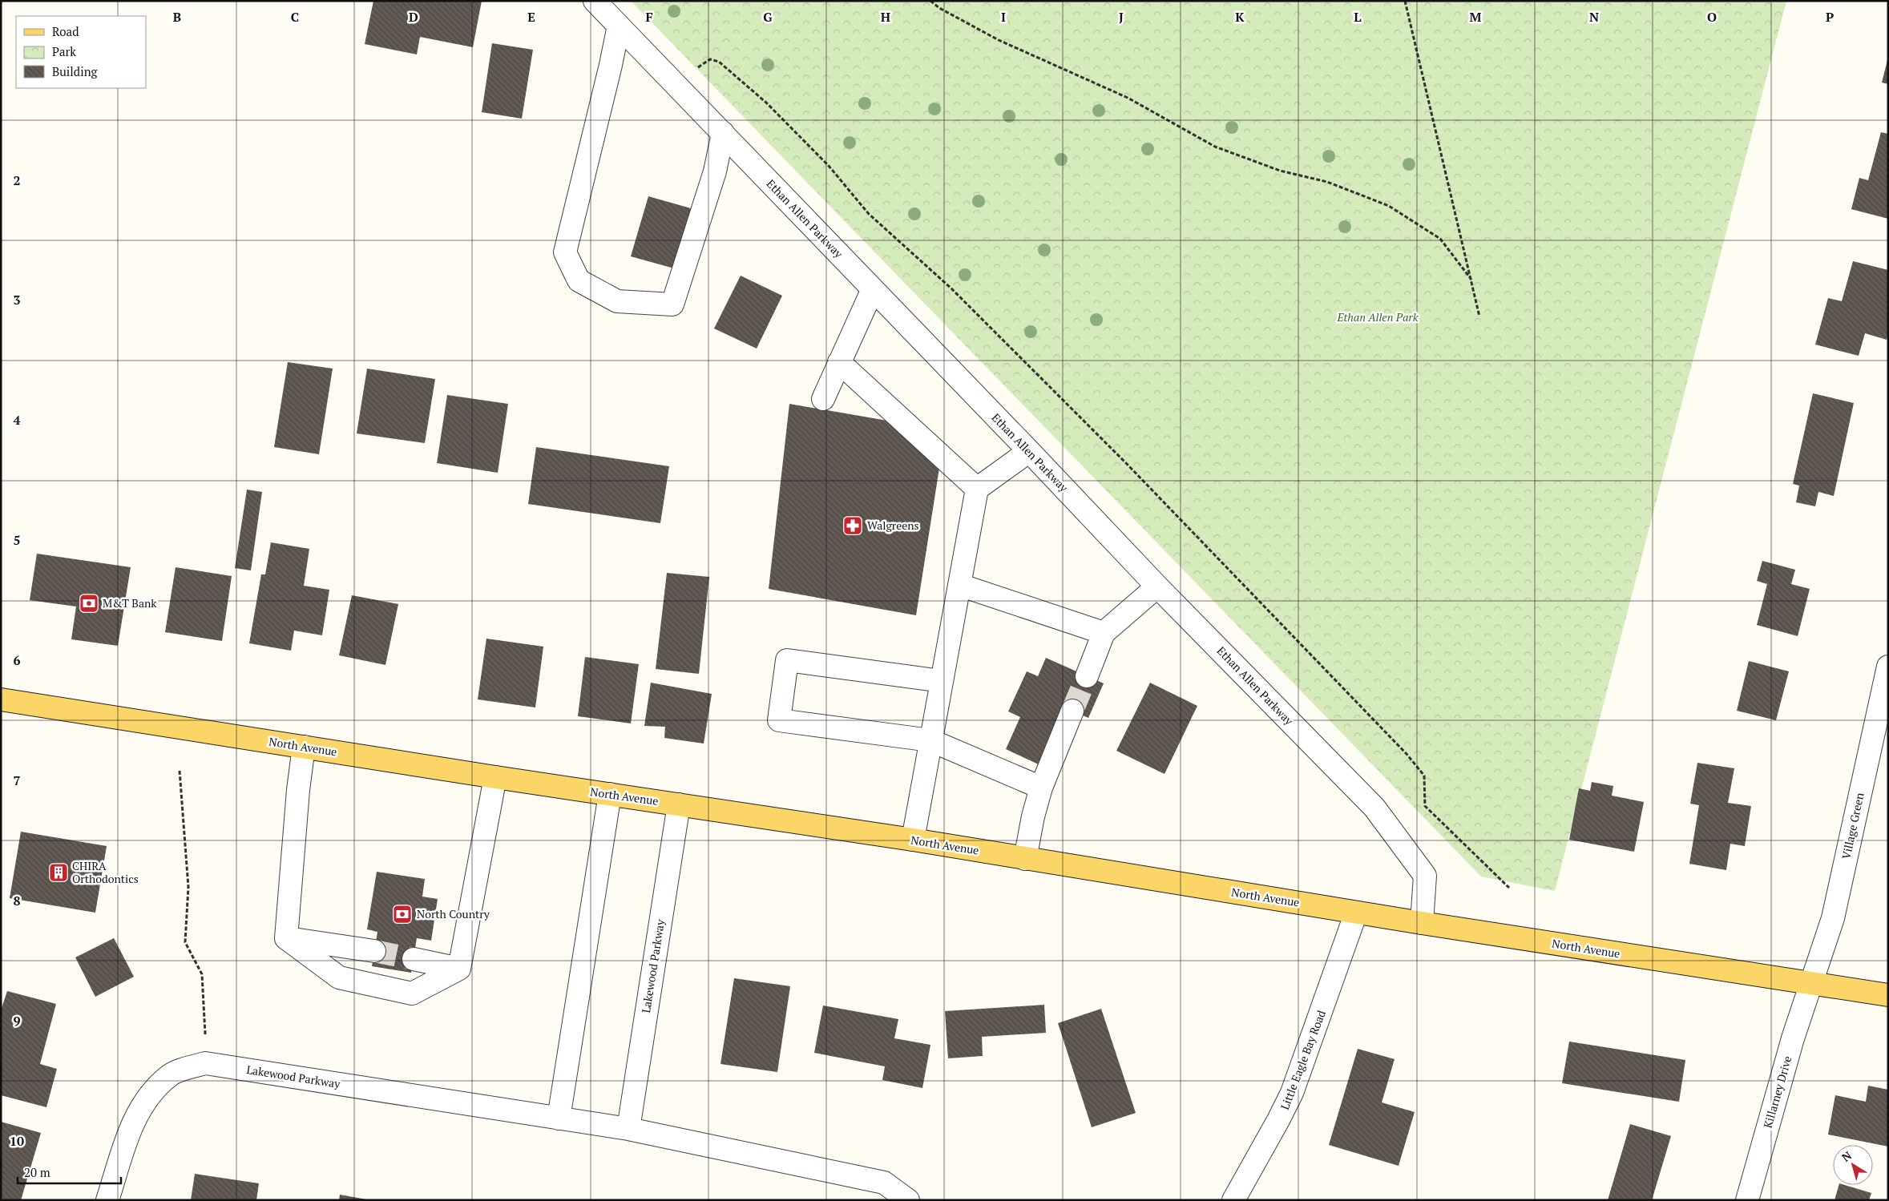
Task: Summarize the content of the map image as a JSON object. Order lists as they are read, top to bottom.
{
  "streets": {
    "main road": ["North Avenue"],
    "street": [
      "Ethan Allen Parkway",
      "Village Green",
      "Lakewood Parkway",
      "Little Eagle Bay Road",
      "Killarney Drive"
    ]
  },
  "crossings": [
    ["Ethan Allen Parkway", "North Avenue"],
    ["North Avenue", "Village Green"],
    ["North Avenue", "Lakewood Parkway"],
    ["North Avenue", "Little Eagle Bay Road"],
    ["North Avenue", "Killarney Drive"],
    ["Village Green", "Killarney Drive"]
  ],
  "parks": ["Ethan Allen Park"],
  "places": {
    "pharmacy": ["Walgreens"],
    "bank": ["M&T Bank", "North Country"],
    "building": ["CHIRA Orthodontics"]
  },
  "legend": ["Road", "Park", "Building"],
  "scale_bar": "20 m",
  "north": "top left",
  "grid": {
    "columns": [
      "B",
      "C",
      "D",
      "E",
      "F",
      "G",
      "H",
      "I",
      "J",
      "K",
      "L",
      "M",
      "N",
      "O",
      "P"
    ],
    "rows": [
      "2",
      "3",
      "4",
      "5",
      "6",
      "7",
      "8",
      "9",
      "10"
    ]
  }
}
